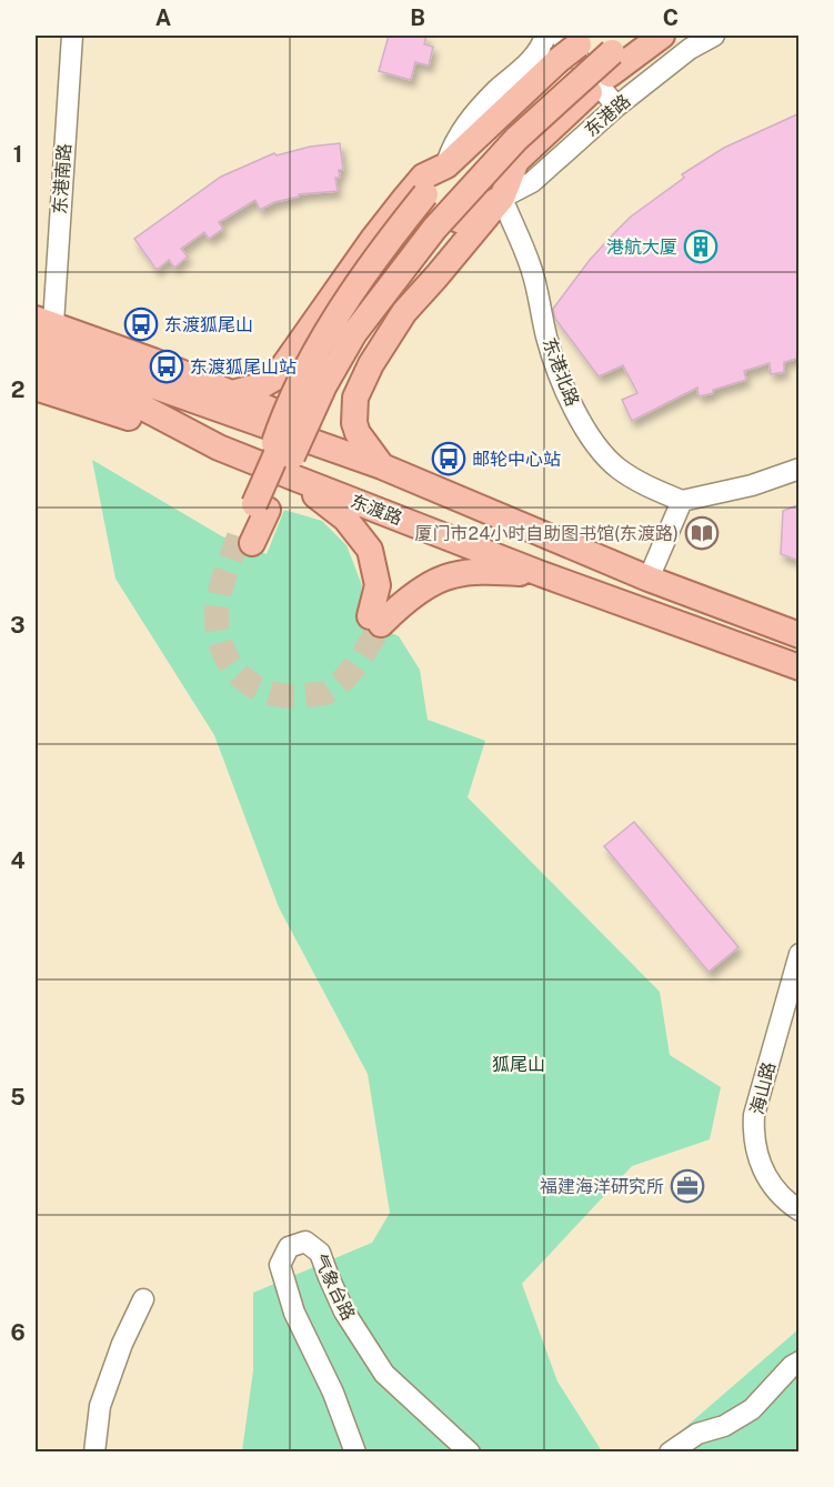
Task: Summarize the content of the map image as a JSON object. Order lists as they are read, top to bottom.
{
  "streets": {
    "main road": ["东渡路"],
    "street": [
      "东港路",
      "东港南路",
      "东港北路",
      "海山路",
      "气象台路"
    ]
  },
  "crossings": [
    ["东港路", "东港北路"]
  ],
  "parks": ["狐尾山"],
  "places": {
    "building": ["港航大厦"],
    "bus stop": ["东渡狐尾山", "东渡狐尾山站", "邮轮中心站"],
    "library": ["厦门市24小时自助图书馆(东渡路)"],
    "office": ["福建海洋研究所"]
  },
  "grid": {
    "columns": ["A", "B", "C"],
    "rows": [
      "1",
      "2",
      "3",
      "4",
      "5",
      "6"
    ]
  }
}
